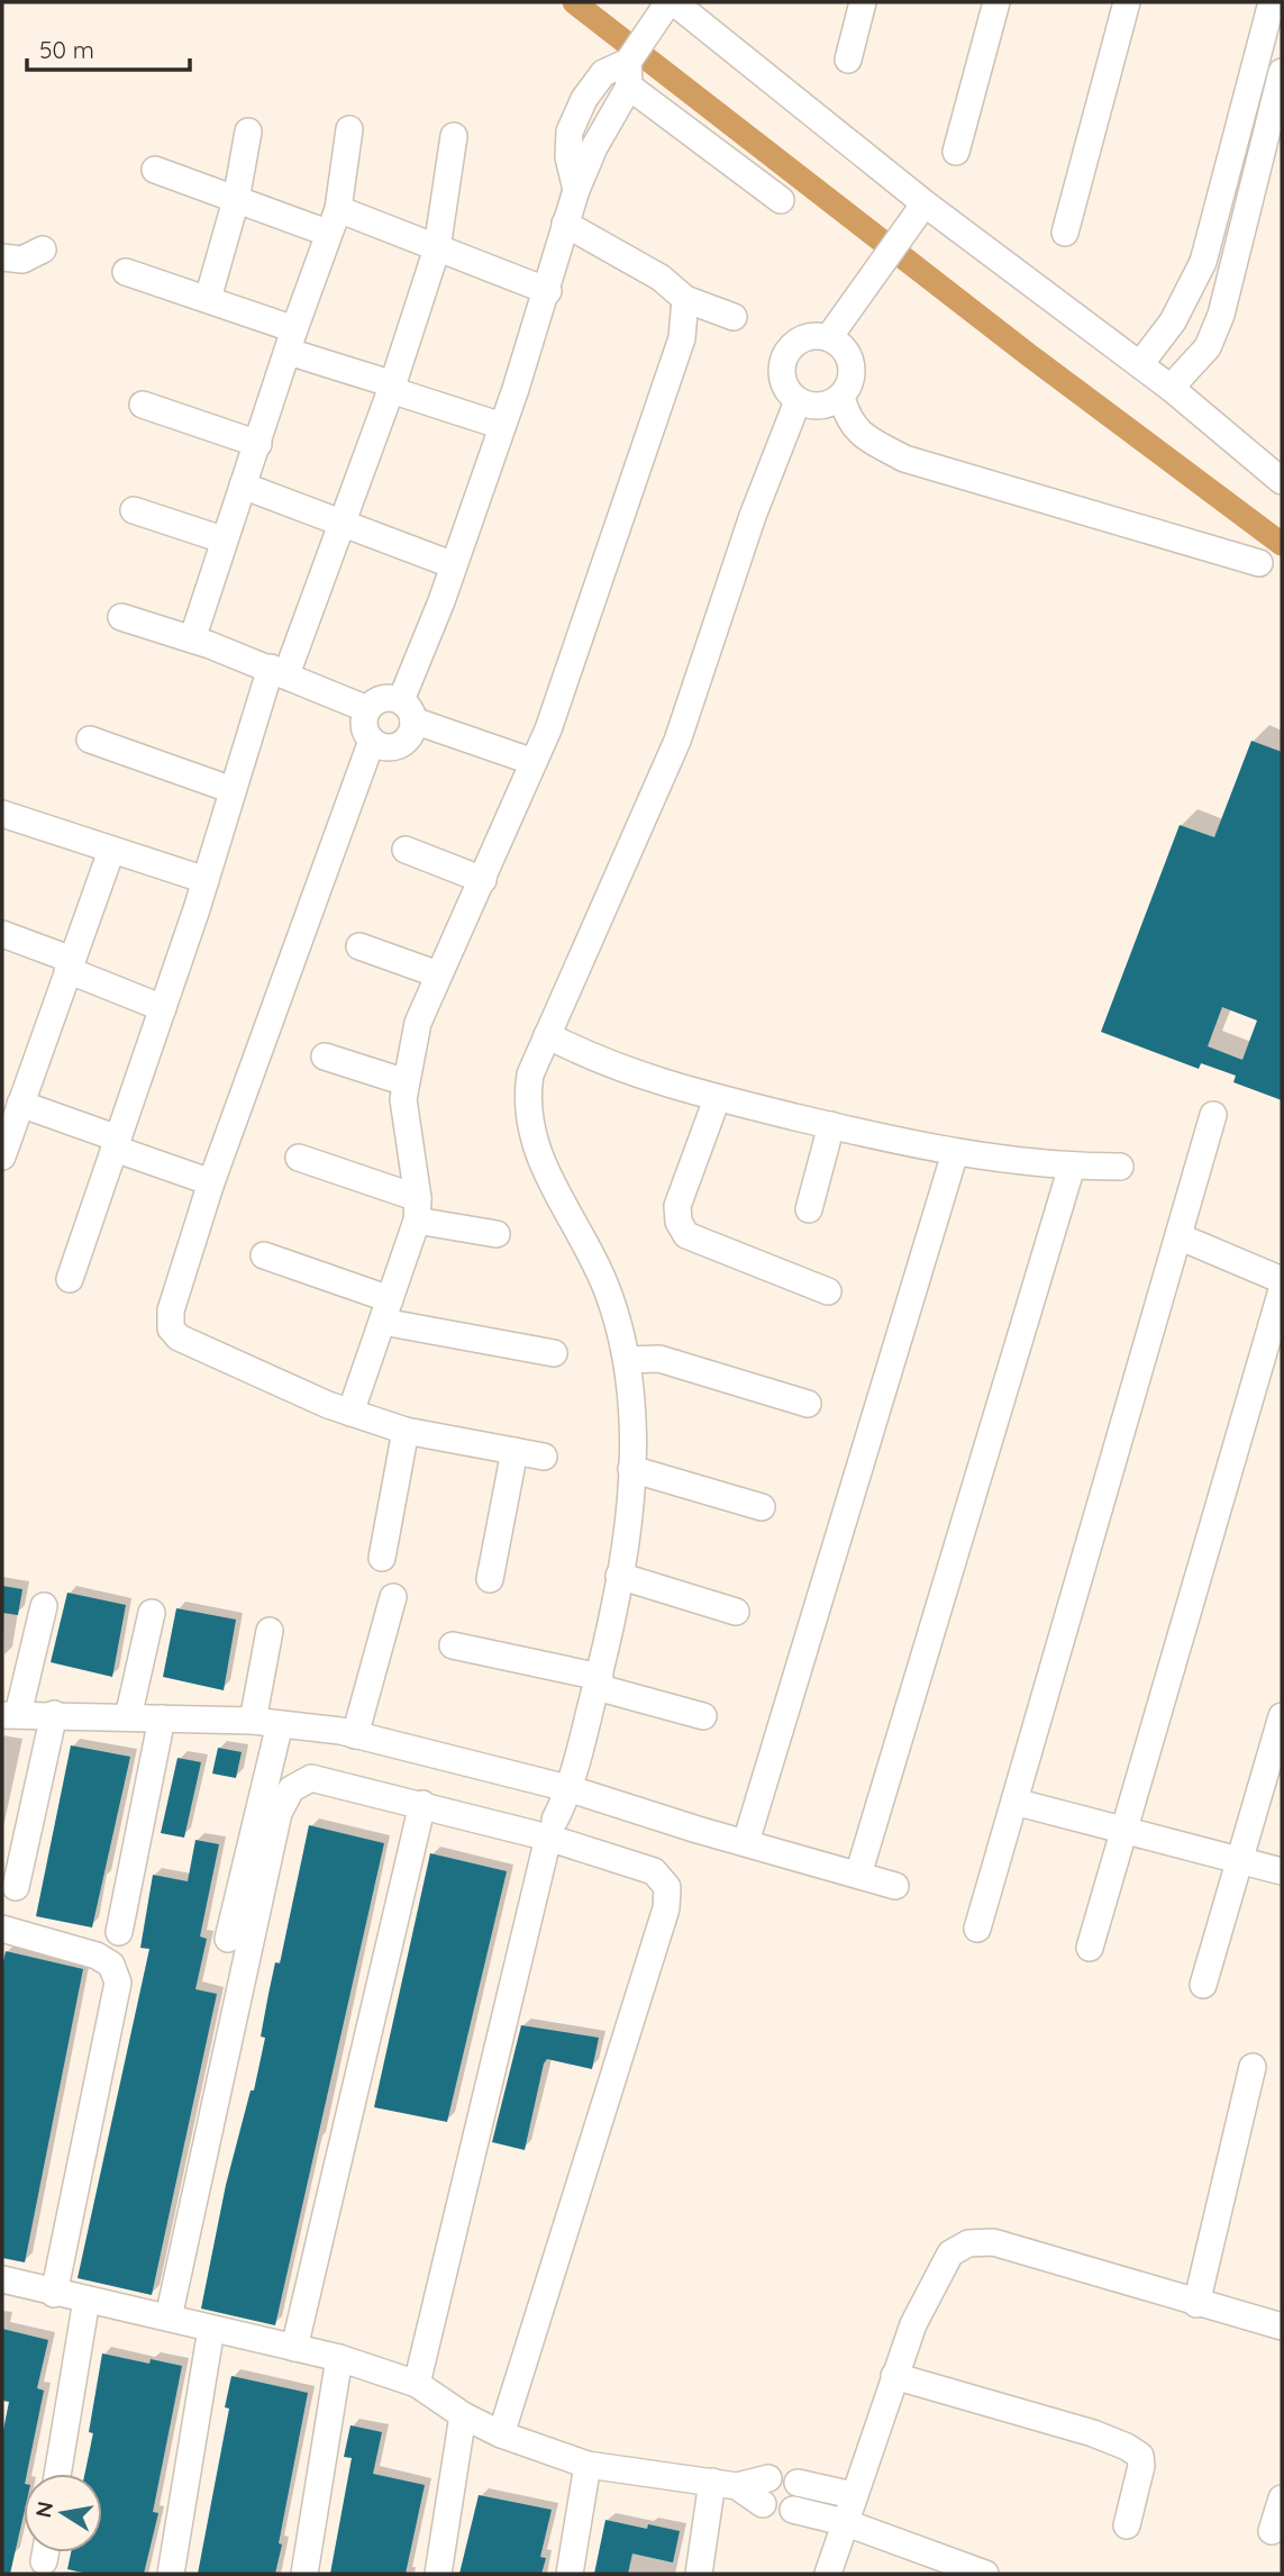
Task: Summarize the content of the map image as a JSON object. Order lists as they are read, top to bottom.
{
  "scale_bar": "50 m",
  "north": "left"
}
